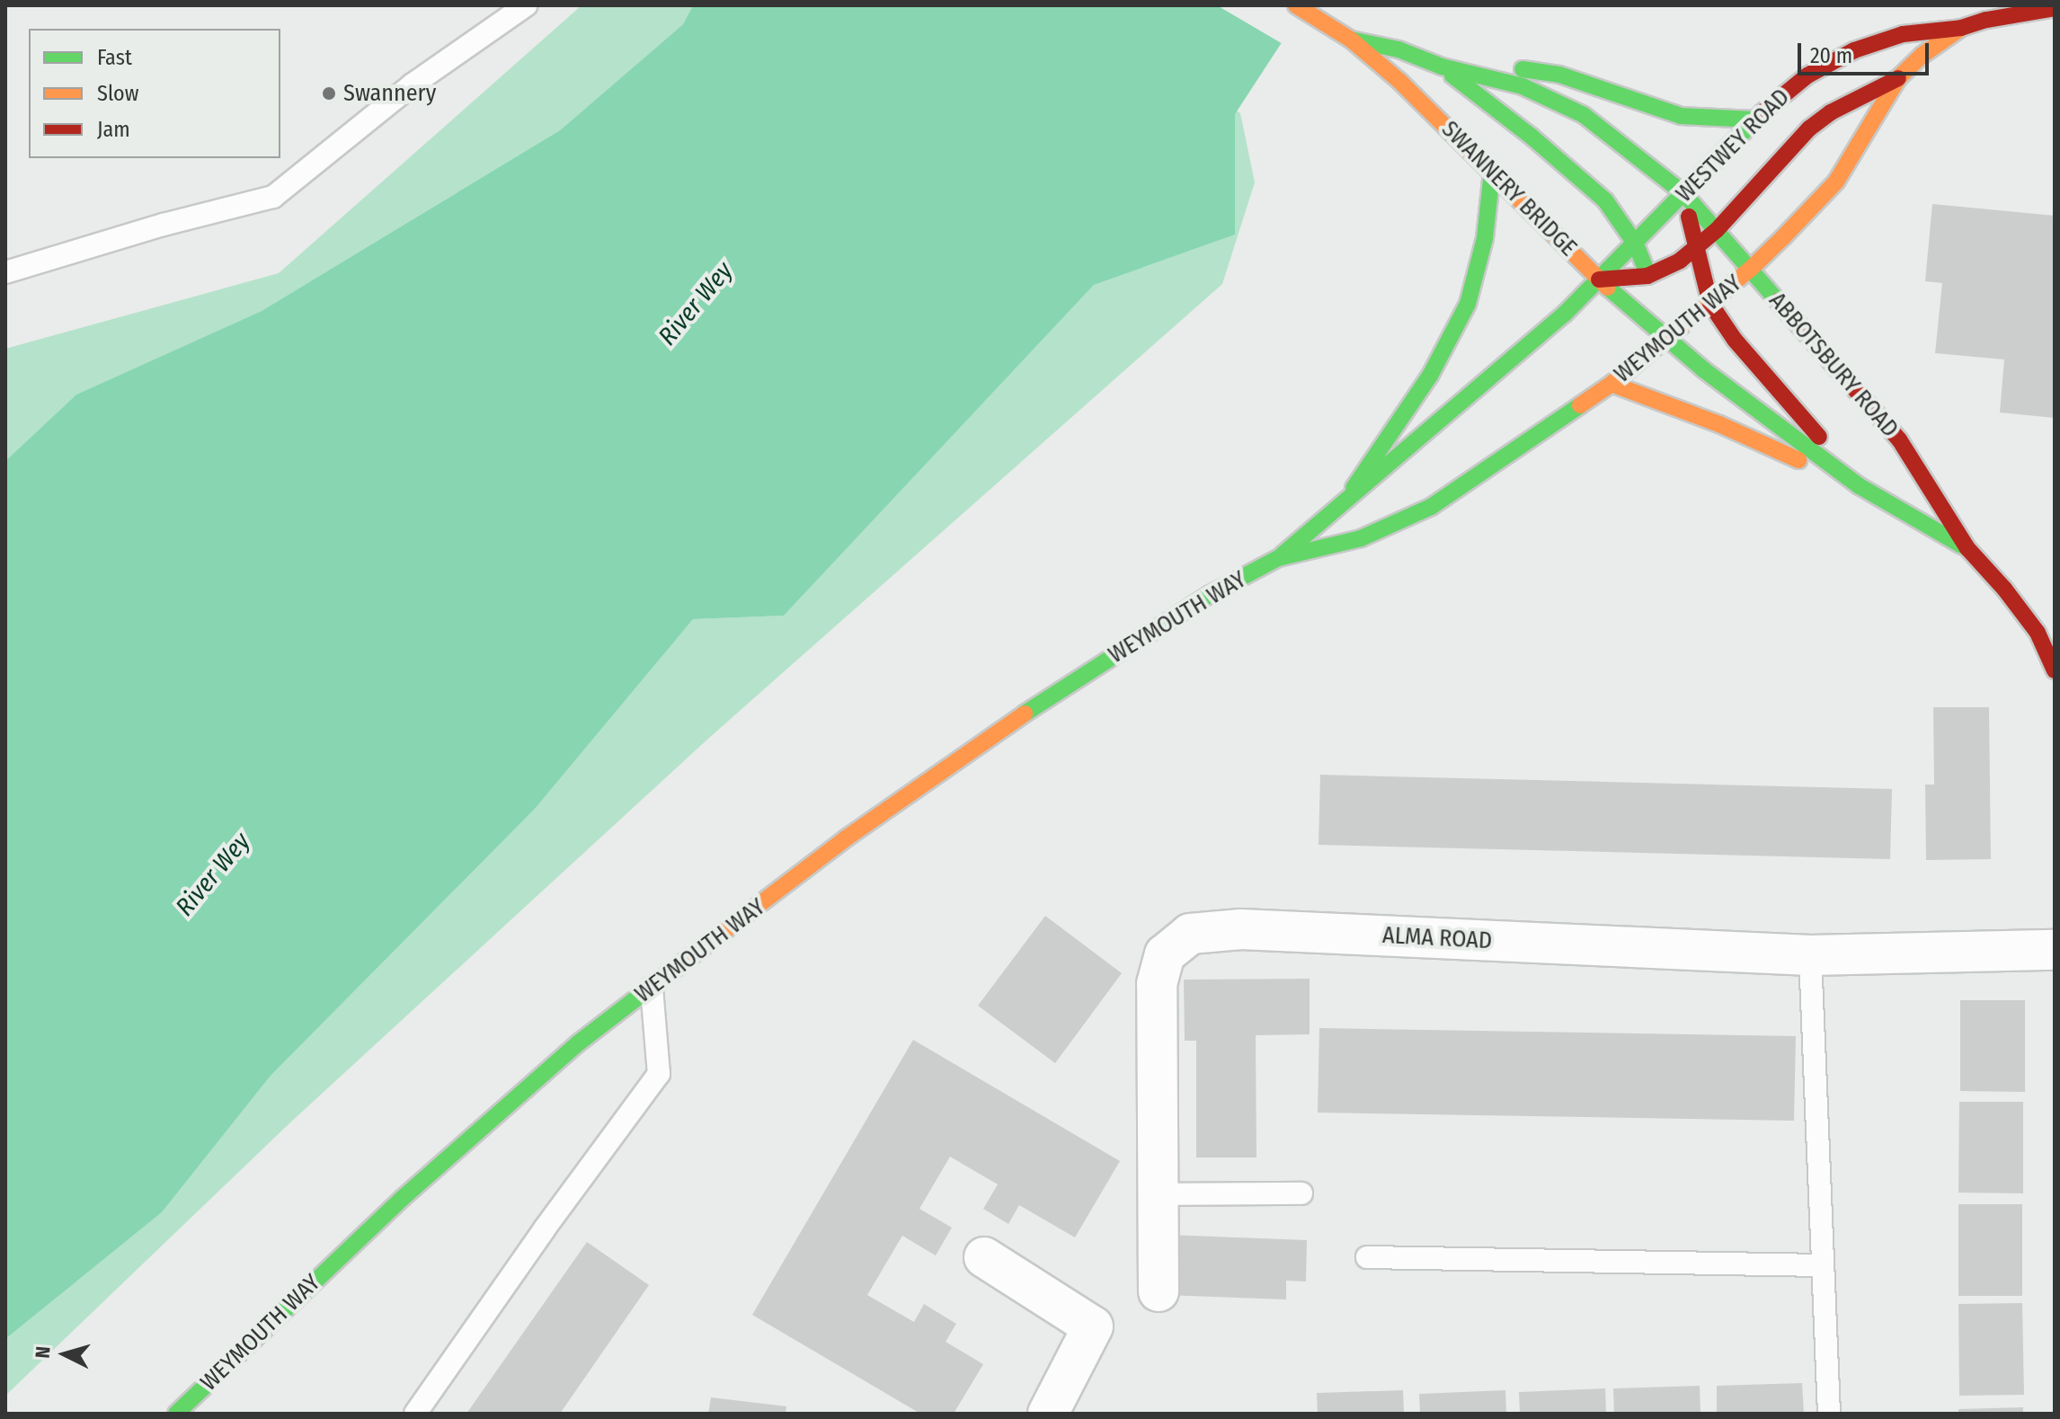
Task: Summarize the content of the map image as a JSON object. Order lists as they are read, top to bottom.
{
  "streets": {
    "main road": [
      "WESTWEY ROAD",
      "SWANNERY BRIDGE",
      "WEYMOUTH WAY",
      "ABBOTSBURY ROAD"
    ],
    "street": ["ALMA ROAD"]
  },
  "crossings": [
    ["WESTWEY ROAD", "SWANNERY BRIDGE"],
    ["WESTWEY ROAD", "WEYMOUTH WAY"],
    ["WESTWEY ROAD", "ABBOTSBURY ROAD"],
    ["SWANNERY BRIDGE", "WEYMOUTH WAY"],
    ["SWANNERY BRIDGE", "ABBOTSBURY ROAD"],
    ["WEYMOUTH WAY", "ABBOTSBURY ROAD"]
  ],
  "water": ["River Wey"],
  "places": ["Swannery"],
  "legend": ["Fast", "Slow", "Jam"],
  "scale_bar": "20 m",
  "north": "left"
}
